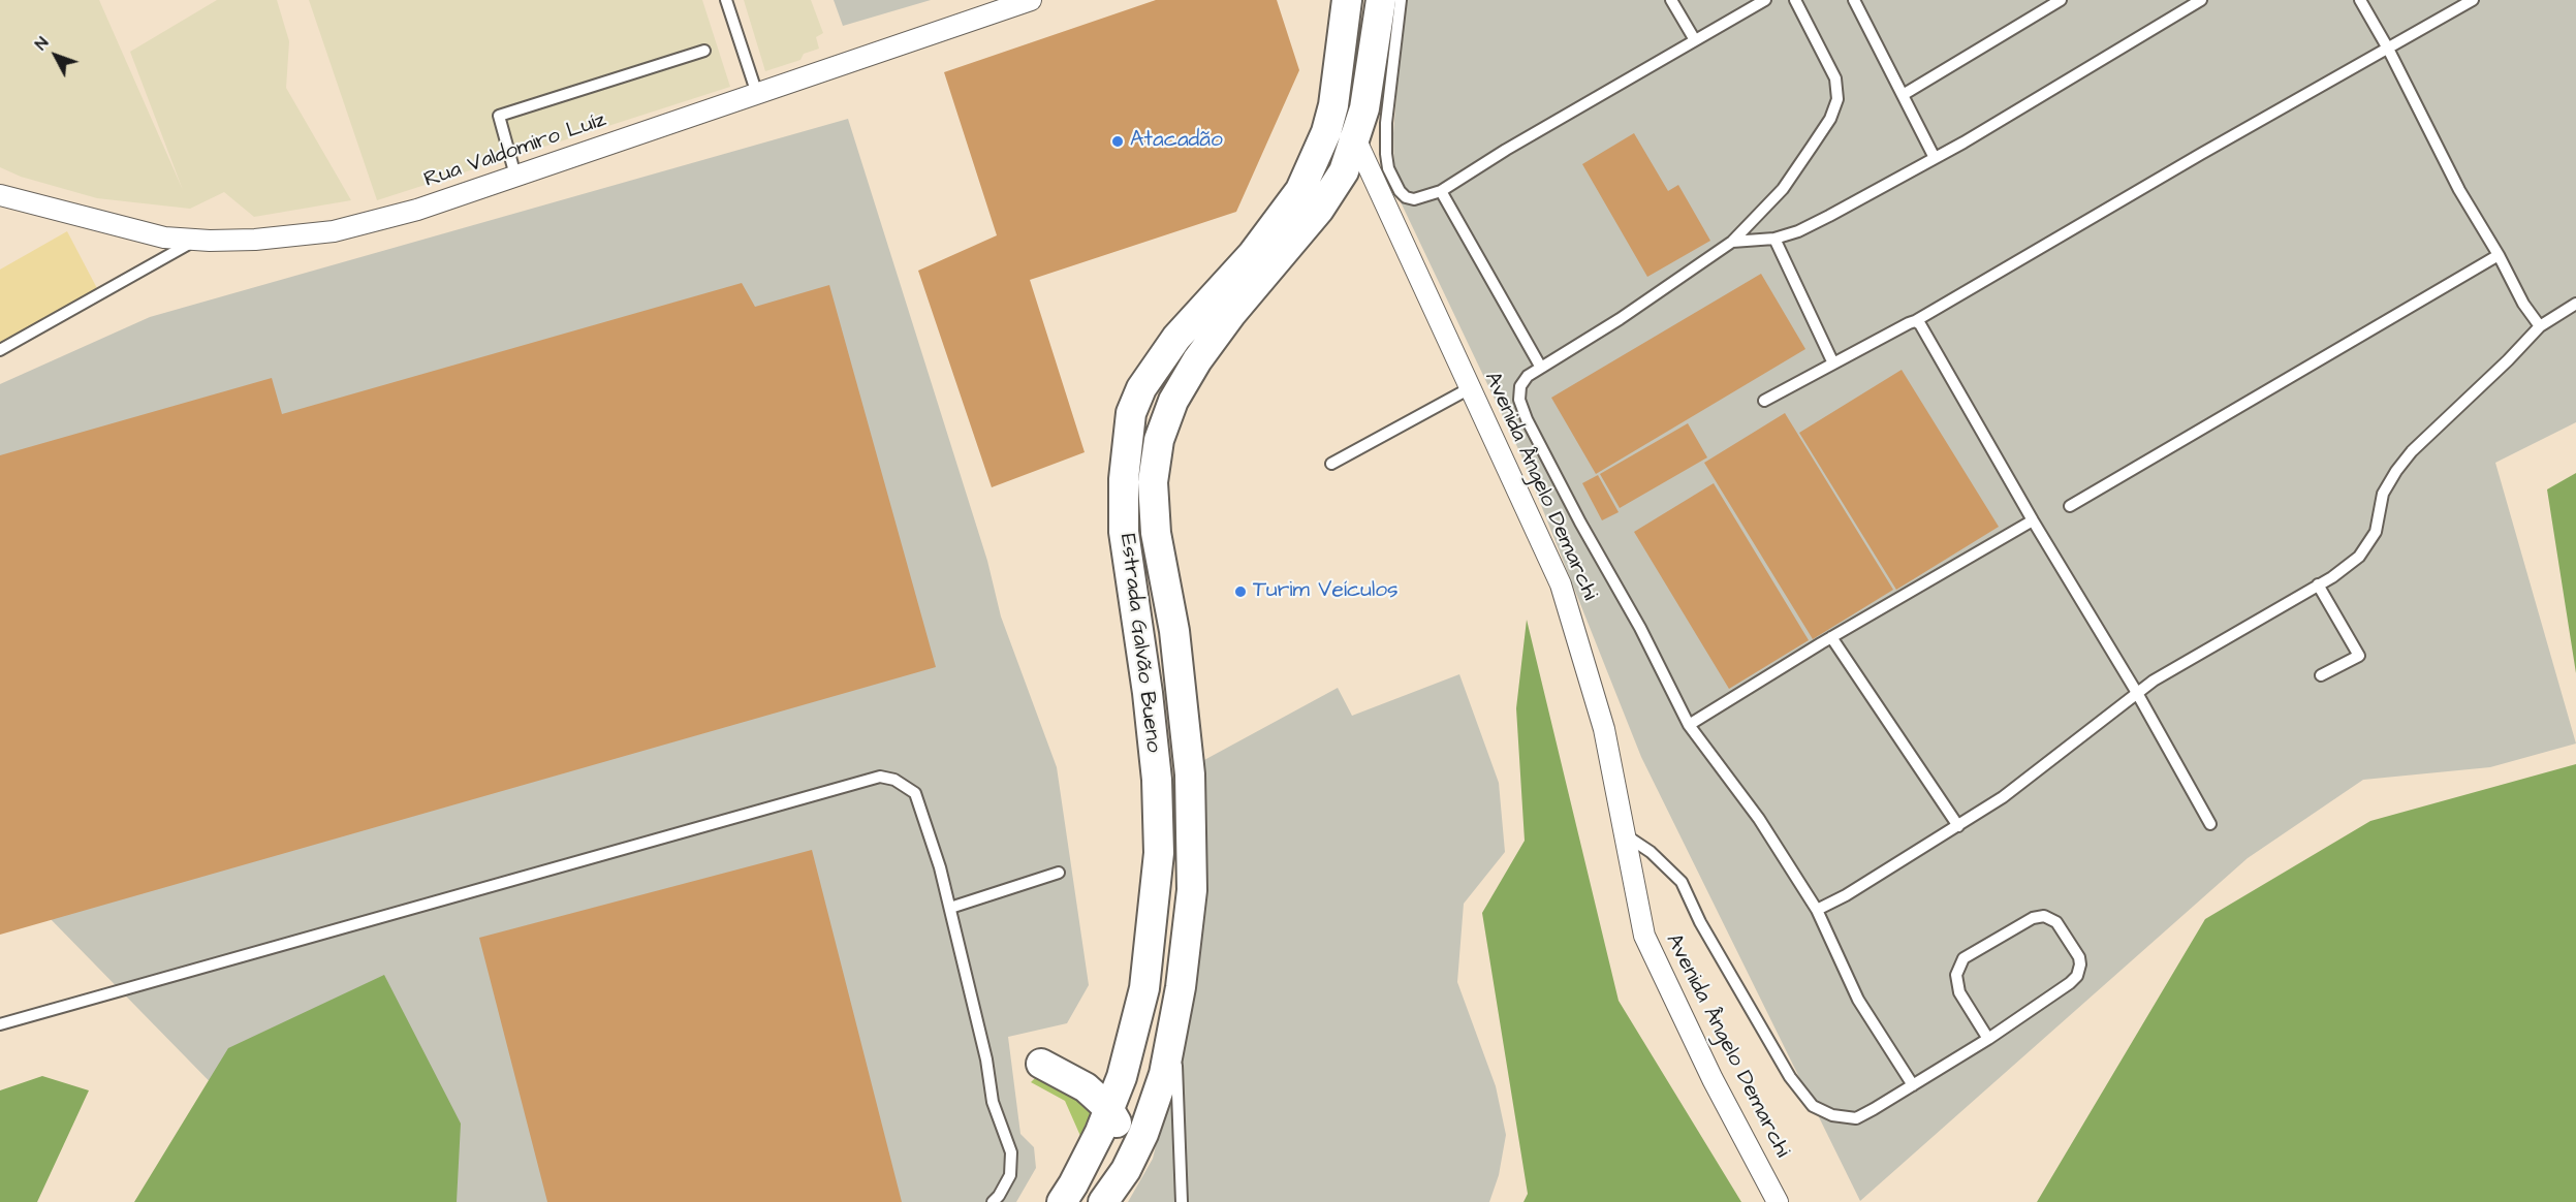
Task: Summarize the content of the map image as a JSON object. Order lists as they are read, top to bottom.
{
  "streets": {
    "main road": ["Estrada Galvão Bueno"],
    "street": ["Rua Valdomiro Luíz", "Avenida Ângelo Demarchi"]
  },
  "crossings": [
    ["Avenida Ângelo Demarchi", "Estrada Galvão Bueno"]
  ],
  "places": ["Atacadão", "Turim Veículos"],
  "north": "top left"
}
